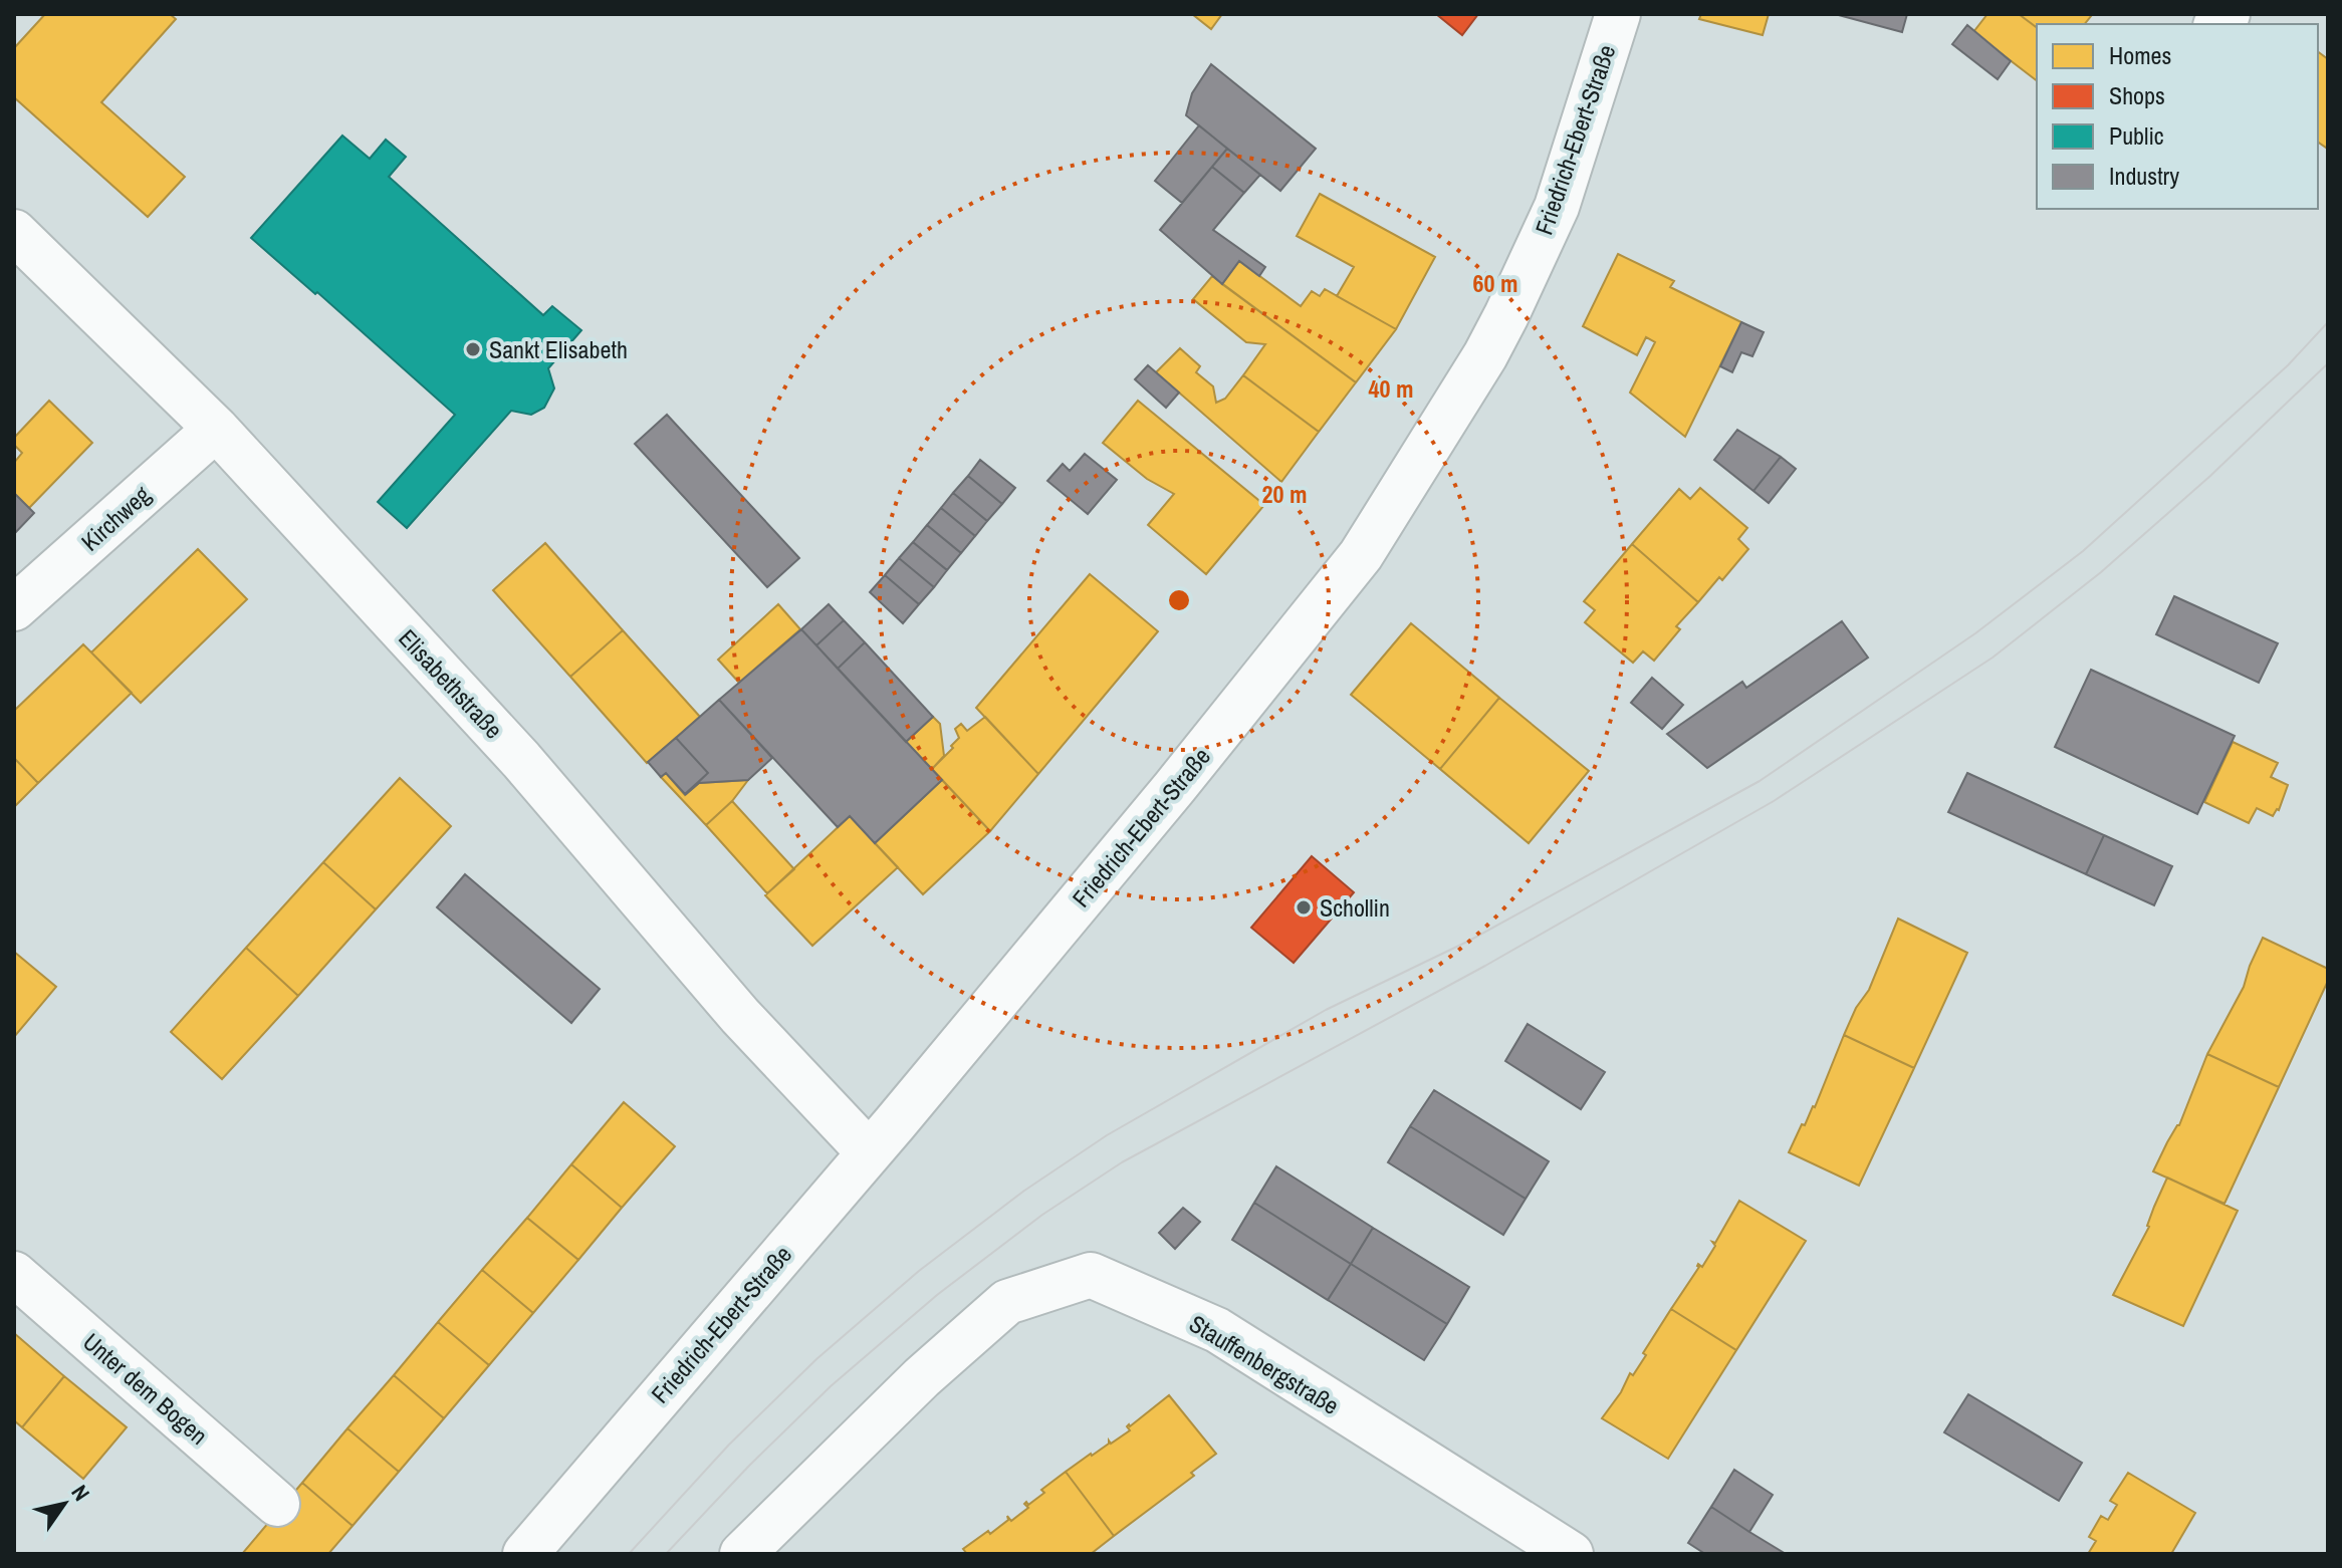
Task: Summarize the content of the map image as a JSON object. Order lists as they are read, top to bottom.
{
  "streets": {
    "street": [
      "Friedrich-Ebert-Straße",
      "Kirchweg",
      "Elisabethstraße",
      "Stauffenbergstraße",
      "Unter dem Bogen"
    ]
  },
  "crossings": [
    ["Friedrich-Ebert-Straße", "Elisabethstraße"],
    ["Kirchweg", "Elisabethstraße"]
  ],
  "places": ["Sankt Elisabeth", "Schollin"],
  "legend": [
    "Homes",
    "Shops",
    "Public",
    "Industry"
  ],
  "north": "top right",
  "rings": ["60 m", "40 m", "20 m"]
}
